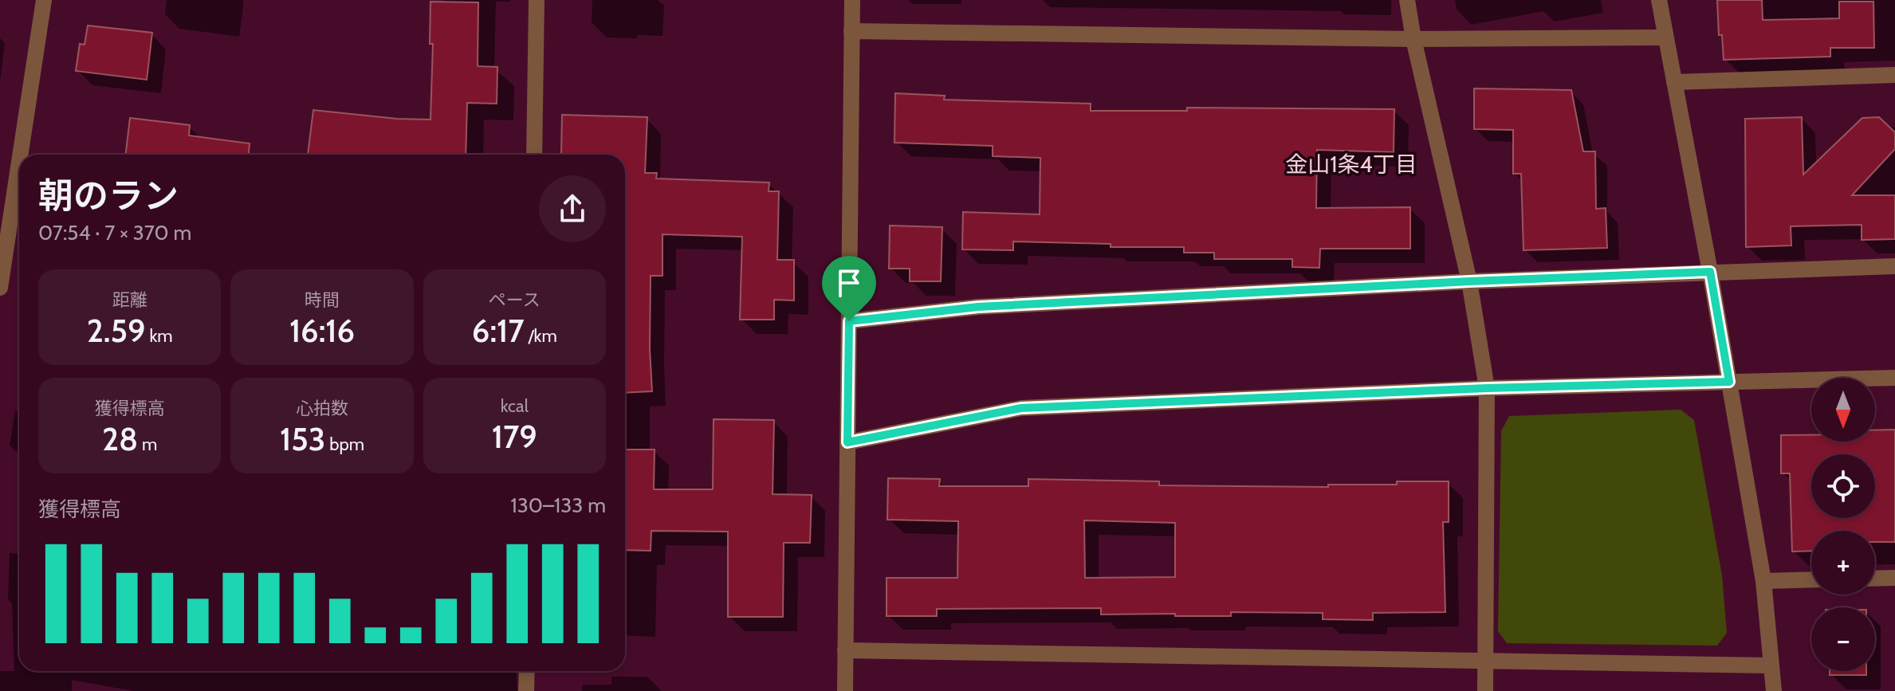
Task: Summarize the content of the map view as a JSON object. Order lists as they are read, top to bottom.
{
  "districts": ["金山1条4丁目"],
  "north": "bottom",
  "page": {
    "heading": ["朝のラン", "07:54 · 7 × 370 m"],
    "stats": [
      ["距離", "2.59 km"],
      ["時間", "16:16"],
      ["ペース", "6:17 /km"],
      ["獲得標高", "28 m"],
      ["心拍数", "153 bpm"],
      ["kcal", "179"]
    ],
    "map_buttons": ["+", "−"],
    "chart": ["獲得標高", "130–133 m"]
  }
}
